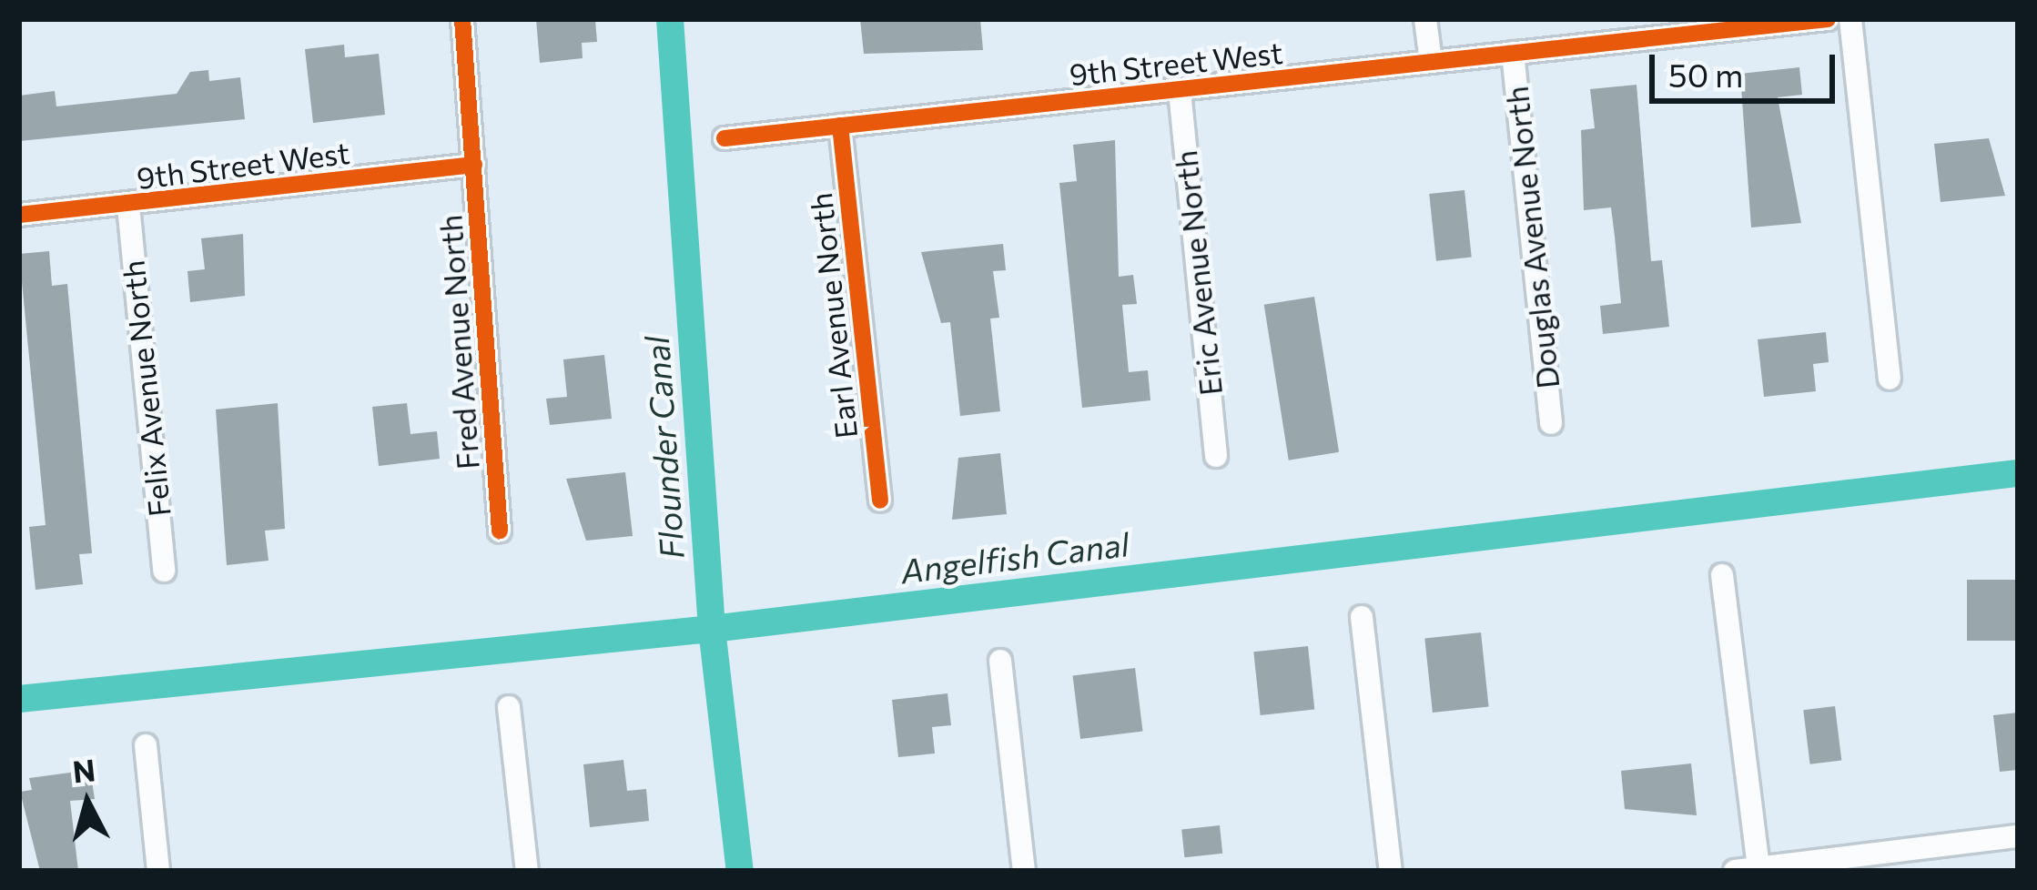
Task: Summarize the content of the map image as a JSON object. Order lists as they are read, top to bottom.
{
  "streets": {
    "street": [
      "9th Street West",
      "Douglas Avenue North",
      "Eric Avenue North",
      "Earl Avenue North",
      "Fred Avenue North",
      "Felix Avenue North"
    ]
  },
  "crossings": [
    ["9th Street West", "Douglas Avenue North"],
    ["9th Street West", "Eric Avenue North"],
    ["9th Street West", "Earl Avenue North"],
    ["9th Street West", "Fred Avenue North"],
    ["9th Street West", "Felix Avenue North"]
  ],
  "water": ["Flounder Canal", "Angelfish Canal"],
  "scale_bar": "50 m",
  "north": "top"
}
